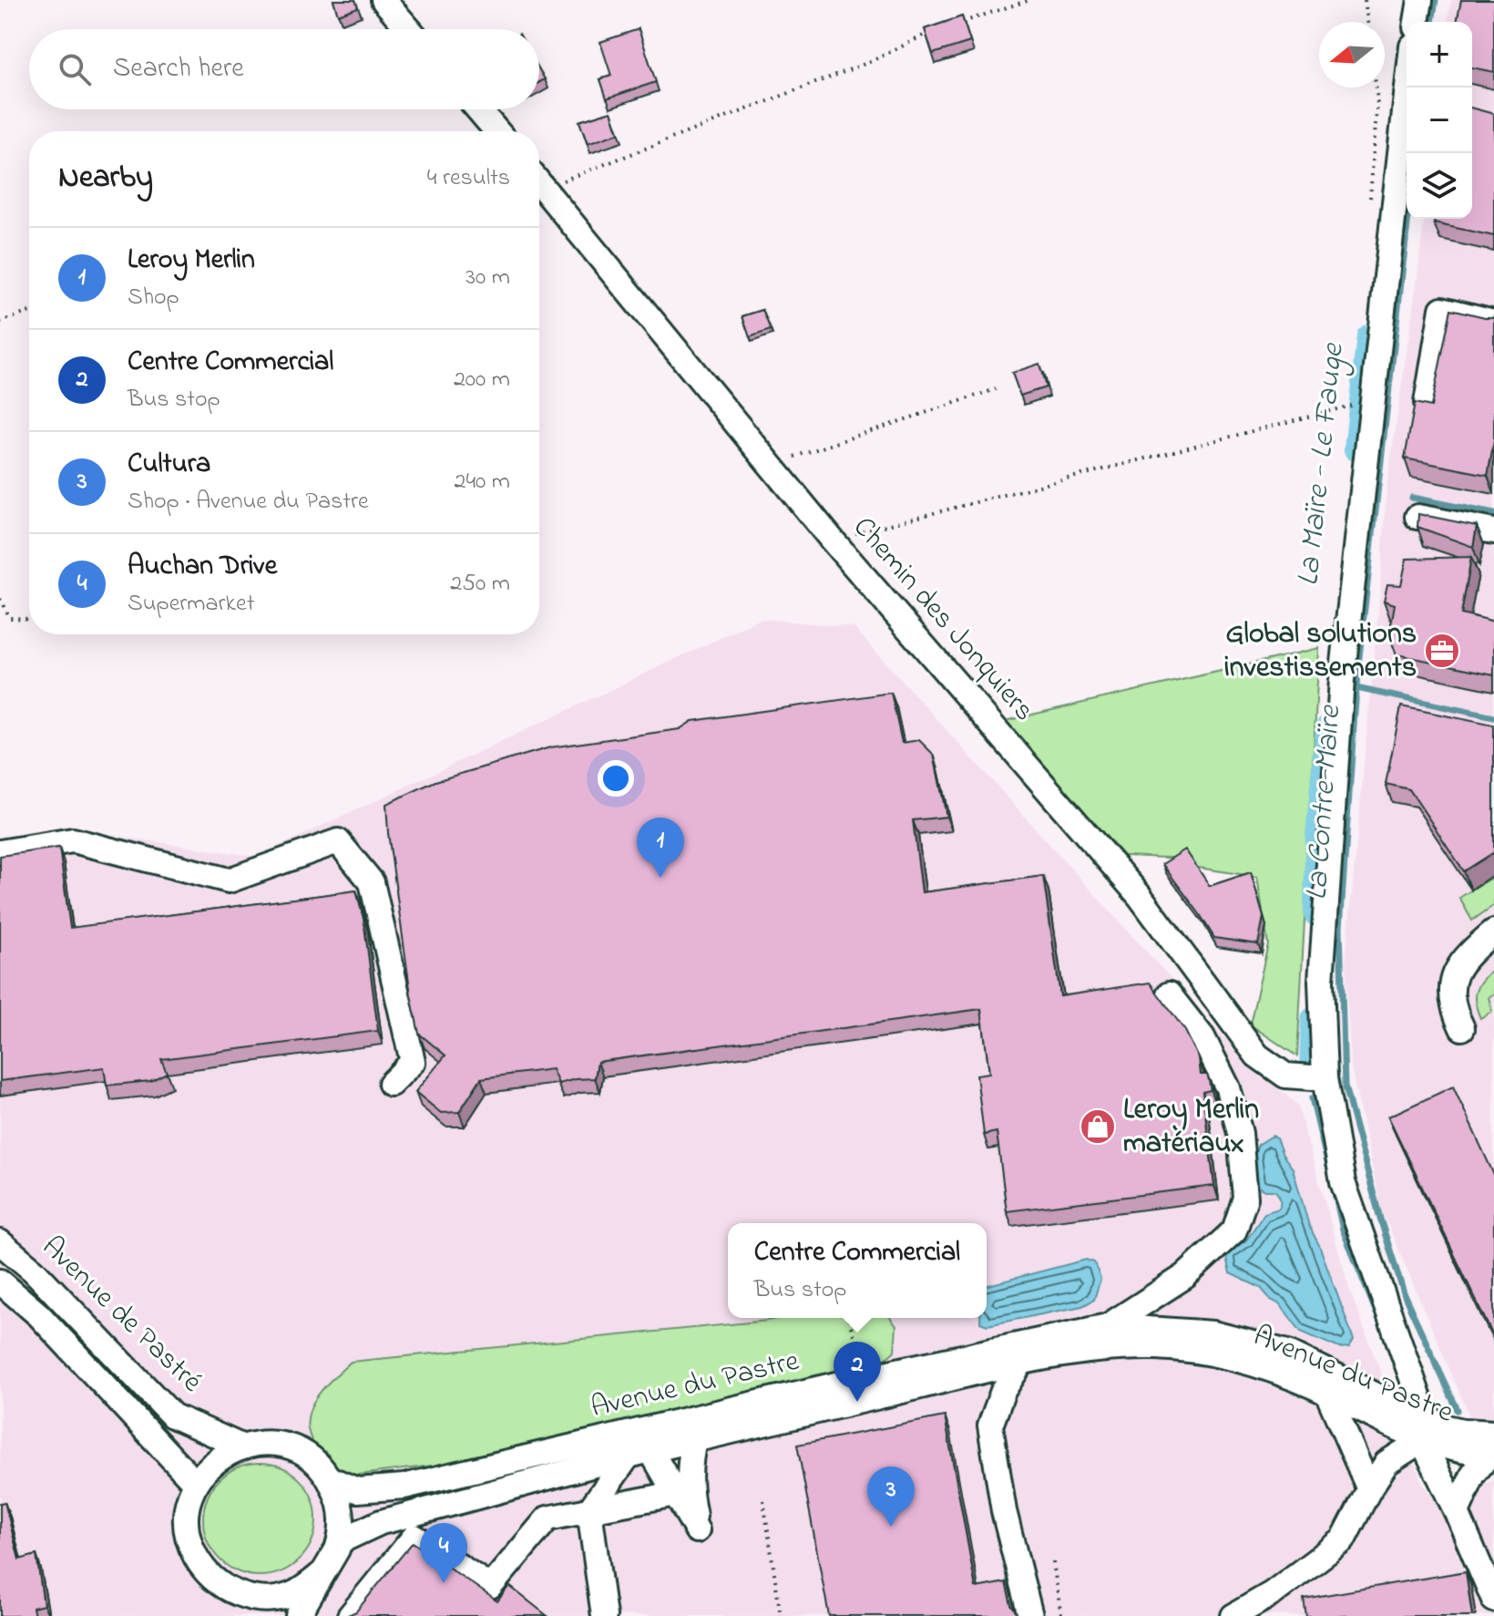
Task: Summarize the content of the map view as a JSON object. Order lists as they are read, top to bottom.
{
  "streets": {
    "street": ["Chemin des Jonquiers", "Avenue de Pastré", "Avenue du Pastre"]
  },
  "crossings": [
    ["Avenue de Pastré", "Avenue du Pastre"]
  ],
  "water": ["La Maïre - Le Fauge", "La Contre-Maïre"],
  "places": {
    "office": ["Global solutions investissements"],
    "shop": ["Leroy Merlin matériaux"]
  },
  "north": "left",
  "page": {
    "map_buttons": ["+", "−"],
    "search": "Search here",
    "heading": ["Nearby", "4 results"],
    "list": [
      {
        "mark": "1",
        "name": "Leroy Merlin",
        "note": "Shop",
        "value": "30 m"
      },
      {
        "mark": "2",
        "name": "Centre Commercial",
        "note": "Bus stop",
        "value": "200 m"
      },
      {
        "mark": "3",
        "name": "Cultura",
        "note": "Shop · Avenue du Pastre",
        "value": "240 m"
      },
      {
        "mark": "4",
        "name": "Auchan Drive",
        "note": "Supermarket",
        "value": "250 m"
      }
    ],
    "pins": [
      "1",
      "2",
      "3",
      "4"
    ],
    "popup": ["Centre Commercial", "Bus stop"]
  }
}
